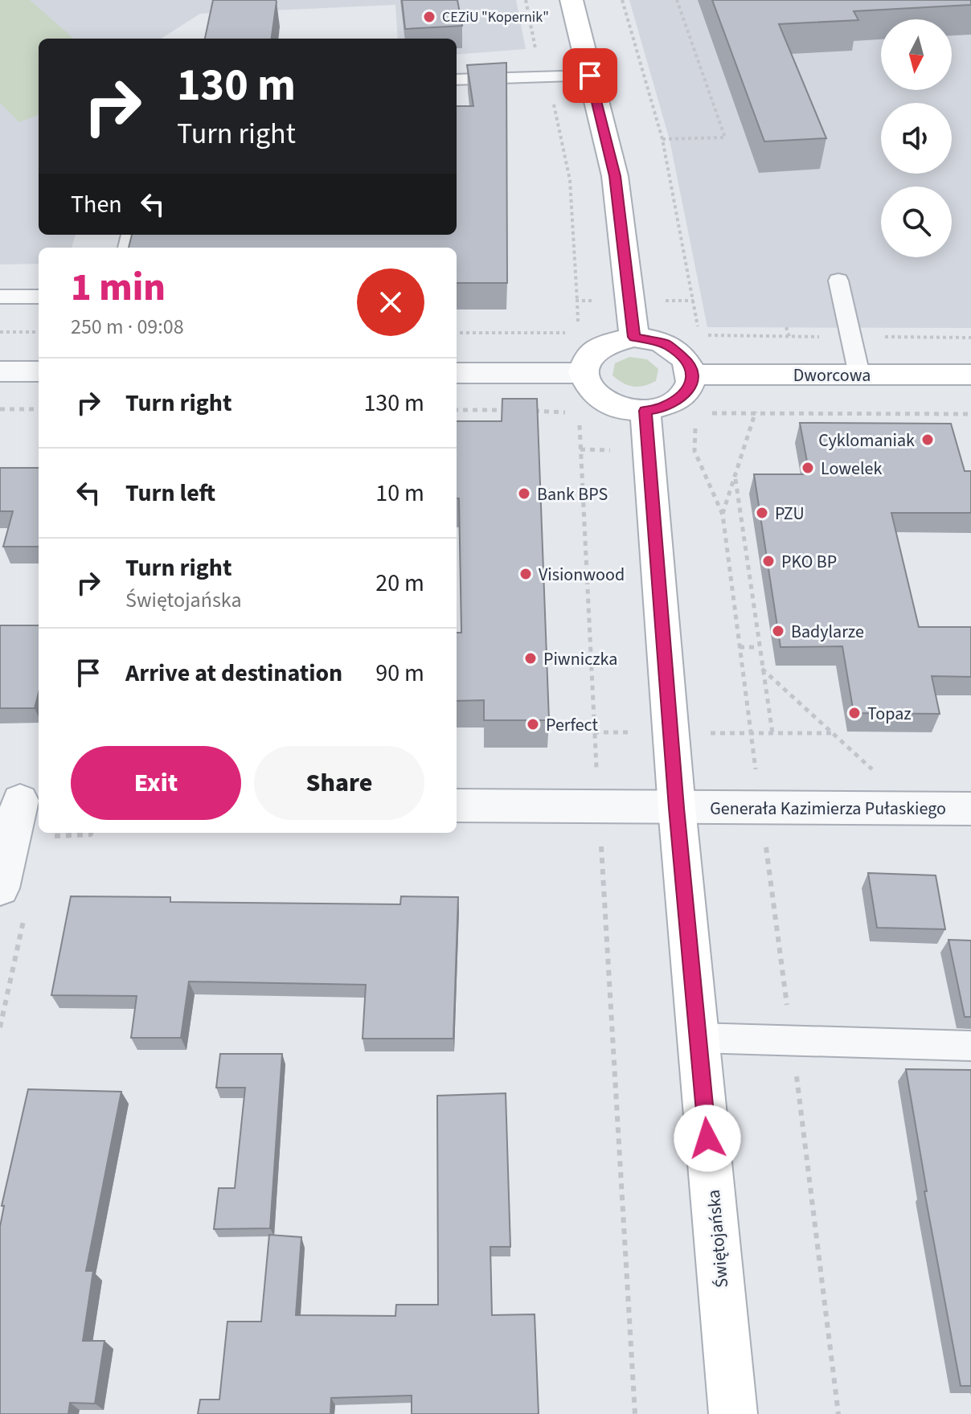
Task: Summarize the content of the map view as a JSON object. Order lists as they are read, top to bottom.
{
  "streets": {
    "street": ["Dworcowa", "Generała Kazimierza Pułaskiego", "Świętojańska"]
  },
  "crossings": [
    ["Dworcowa", "Świętojańska"],
    ["Generała Kazimierza Pułaskiego", "Świętojańska"]
  ],
  "places": [
    "CEZiU \"Kopernik\"",
    "Cyklomaniak",
    "Lowelek",
    "Bank BPS",
    "PZU",
    "PKO BP",
    "Visionwood",
    "Badylarze",
    "Piwniczka",
    "Topaz",
    "Perfect"
  ],
  "north": "bottom",
  "page": {
    "turn": ["130 m", "Turn right"],
    "then": "Then",
    "heading": ["1 min", "250 m · 09:08"],
    "list": [
      {
        "name": "Turn right",
        "value": "130 m"
      },
      {
        "name": "Turn left",
        "value": "10 m"
      },
      {
        "name": "Turn right",
        "note": "Świętojańska",
        "value": "20 m"
      },
      {
        "name": "Arrive at destination",
        "value": "90 m"
      }
    ],
    "buttons": ["Exit", "Share"]
  }
}
